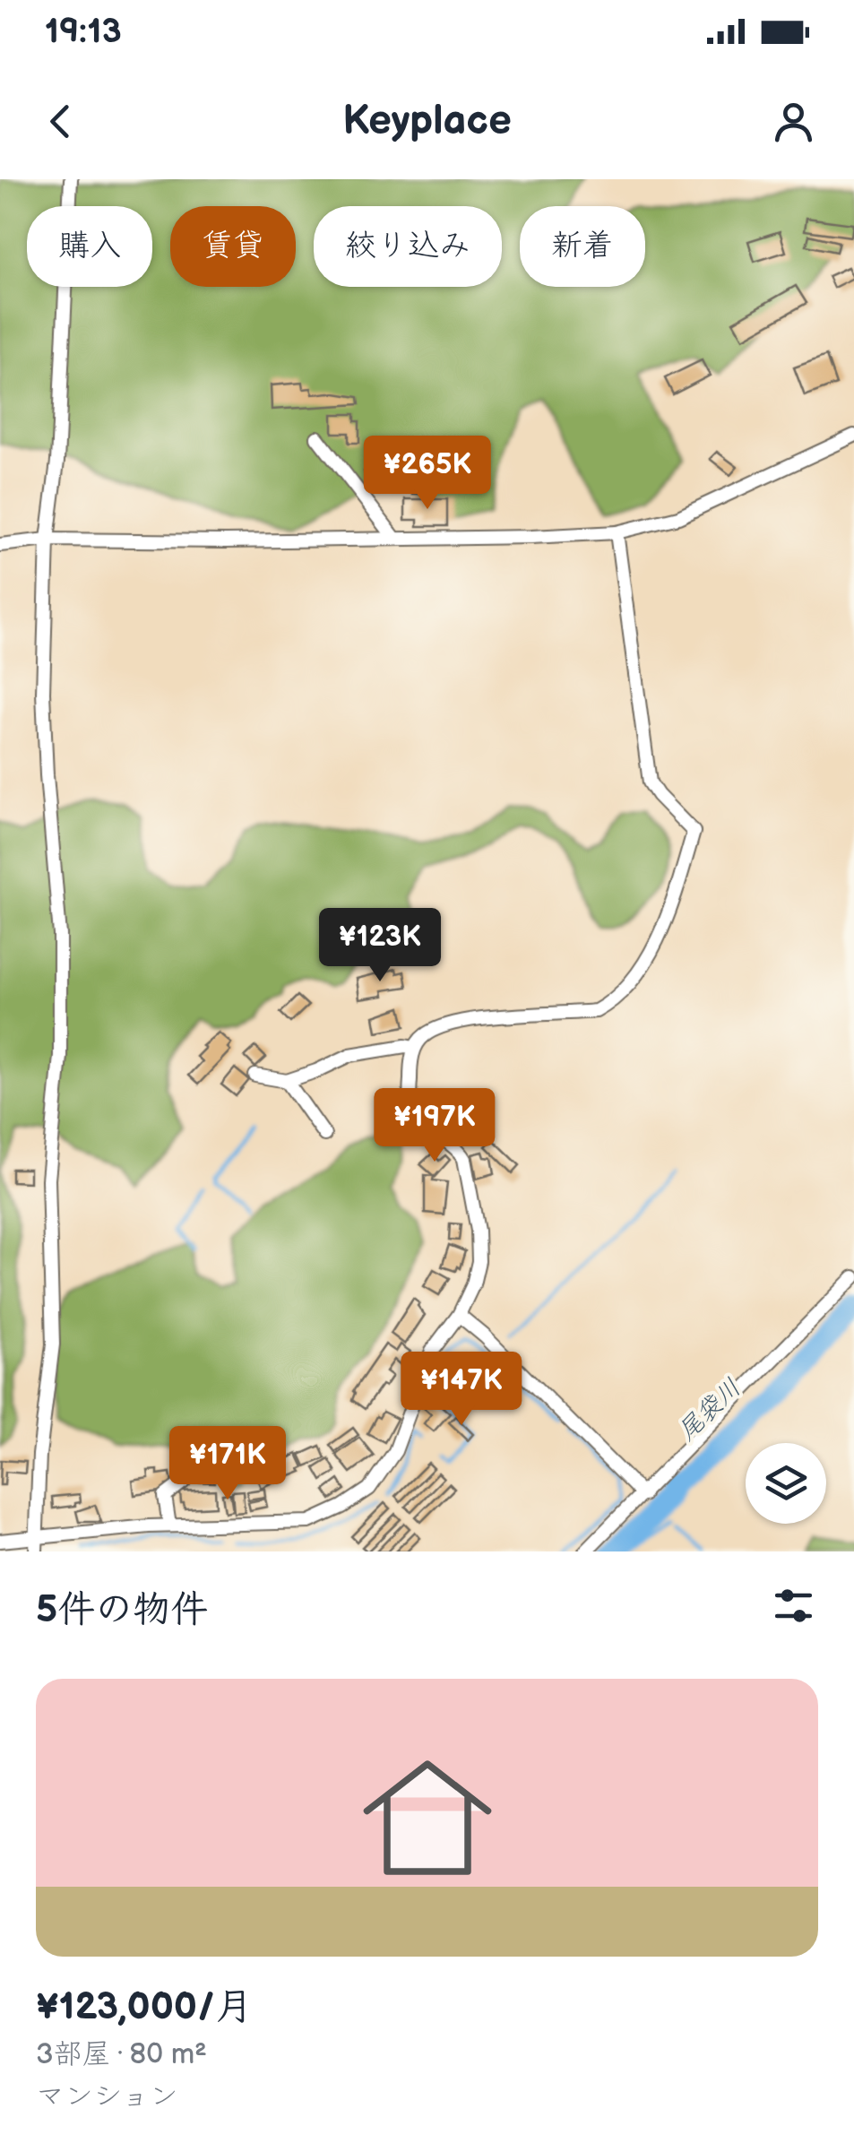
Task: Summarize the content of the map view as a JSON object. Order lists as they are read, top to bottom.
{
  "water": ["尾袋川"],
  "page": {
    "status": "19:13",
    "header": "Keyplace",
    "chip": [
      "購入",
      "賃貸",
      "絞り込み",
      "新着"
    ],
    "price": [
      "¥265K",
      "¥123K",
      "¥197K",
      "¥147K",
      "¥171K"
    ],
    "heading": "5件の物件",
    "list": [
      {
        "name": "¥123,000/月",
        "note": "3部屋 · 80 m² · マンション"
      }
    ]
  }
}
